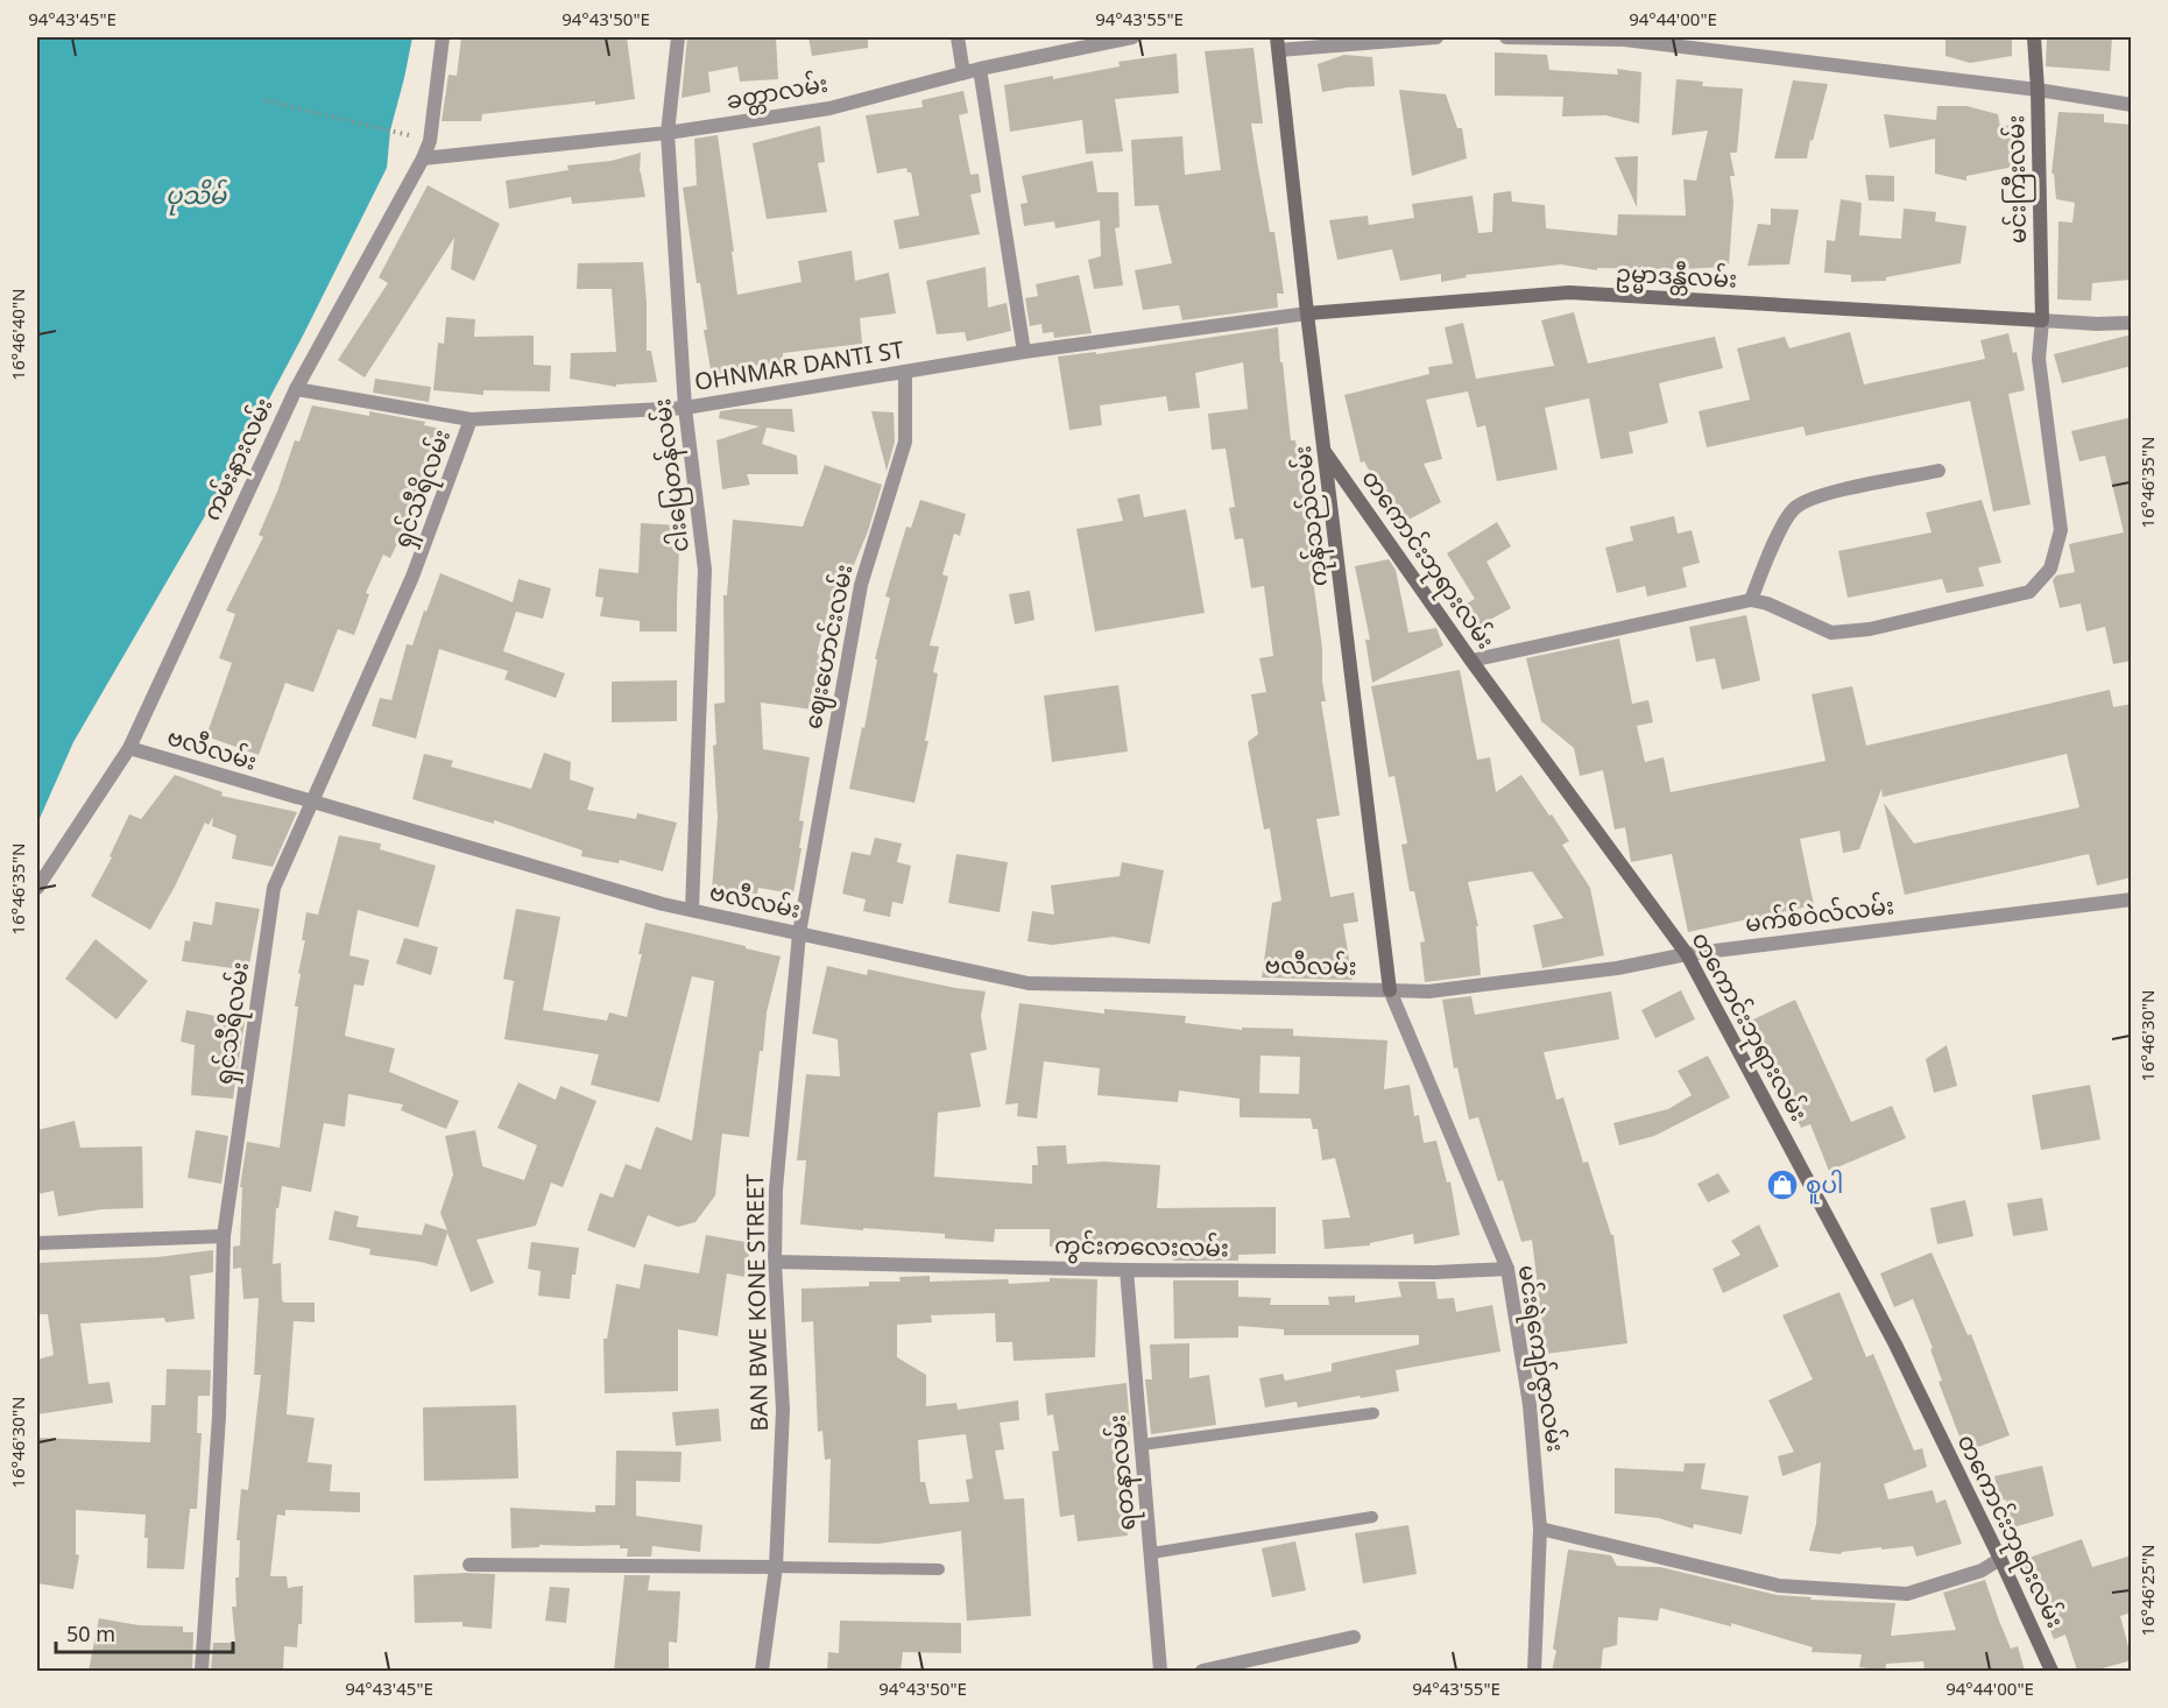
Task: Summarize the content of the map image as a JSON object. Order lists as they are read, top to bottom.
{
  "streets": {
    "main road": [
      "မင်းကြီးလမ်း",
      "ဥမ္မာဒန္တီလမ်း",
      "ကုန်သည်လမ်း",
      "တကောင်းဘုရားလမ်း"
    ],
    "street": [
      "ခတ္တာလမ်း",
      "OHNMAR DANTI ST",
      "ကမ်းနားလမ်း",
      "ငါးပြေတန်လမ်း",
      "ရှင်သီရိလမ်း",
      "ဈေးဟောင်းလမ်း",
      "ဗလီလမ်း",
      "မက်စ်ဝဲလ်လမ်း",
      "ကွင်းကလေးလမ်း",
      "BAN BWE KONE STREET",
      "မင်းရဲကျော်ဇွာလမ်း",
      "ရတနာလမ်း"
    ]
  },
  "crossings": [
    ["ခတ္တာလမ်း", "ကမ်းနားလမ်း"],
    ["ခတ္တာလမ်း", "ငါးပြေတန်လမ်း"],
    ["မင်းကြီးလမ်း", "ဥမ္မာဒန္တီလမ်း"],
    ["ဥမ္မာဒန္တီလမ်း", "OHNMAR DANTI ST"],
    ["ဥမ္မာဒန္တီလမ်း", "ကုန်သည်လမ်း"],
    ["OHNMAR DANTI ST", "ကမ်းနားလမ်း"],
    ["OHNMAR DANTI ST", "ငါးပြေတန်လမ်း"],
    ["OHNMAR DANTI ST", "ရှင်သီရိလမ်း"],
    ["OHNMAR DANTI ST", "ကုန်သည်လမ်း"],
    ["OHNMAR DANTI ST", "ဈေးဟောင်းလမ်း"],
    ["ကမ်းနားလမ်း", "ဗလီလမ်း"],
    ["ငါးပြေတန်လမ်း", "ဗလီလမ်း"],
    ["ရှင်သီရိလမ်း", "ဗလီလမ်း"],
    ["ကုန်သည်လမ်း", "တကောင်းဘုရားလမ်း"],
    ["ကုန်သည်လမ်း", "ဗလီလမ်း"],
    ["ကုန်သည်လမ်း", "မက်စ်ဝဲလ်လမ်း"],
    ["ကုန်သည်လမ်း", "မင်းရဲကျော်ဇွာလမ်း"],
    ["တကောင်းဘုရားလမ်း", "မက်စ်ဝဲလ်လမ်း"],
    ["ဈေးဟောင်းလမ်း", "ဗလီလမ်း"],
    ["ဈေးဟောင်းလမ်း", "BAN BWE KONE STREET"],
    ["ဗလီလမ်း", "မက်စ်ဝဲလ်လမ်း"],
    ["ဗလီလမ်း", "BAN BWE KONE STREET"],
    ["ဗလီလမ်း", "မင်းရဲကျော်ဇွာလမ်း"],
    ["မက်စ်ဝဲလ်လမ်း", "မင်းရဲကျော်ဇွာလမ်း"],
    ["ကွင်းကလေးလမ်း", "BAN BWE KONE STREET"],
    ["ကွင်းကလေးလမ်း", "မင်းရဲကျော်ဇွာလမ်း"],
    ["ကွင်းကလေးလမ်း", "ရတနာလမ်း"]
  ],
  "water": ["ပုသိမ်"],
  "places": {
    "shop": ["စူပါ"]
  },
  "scale_bar": "50 m",
  "coordinates": [
    "94°43'45\"E",
    "94°43'50\"E",
    "94°43'55\"E",
    "94°44'00\"E",
    "16°46'40\"N",
    "16°46'35\"N",
    "16°46'30\"N",
    "16°46'25\"N"
  ]
}
